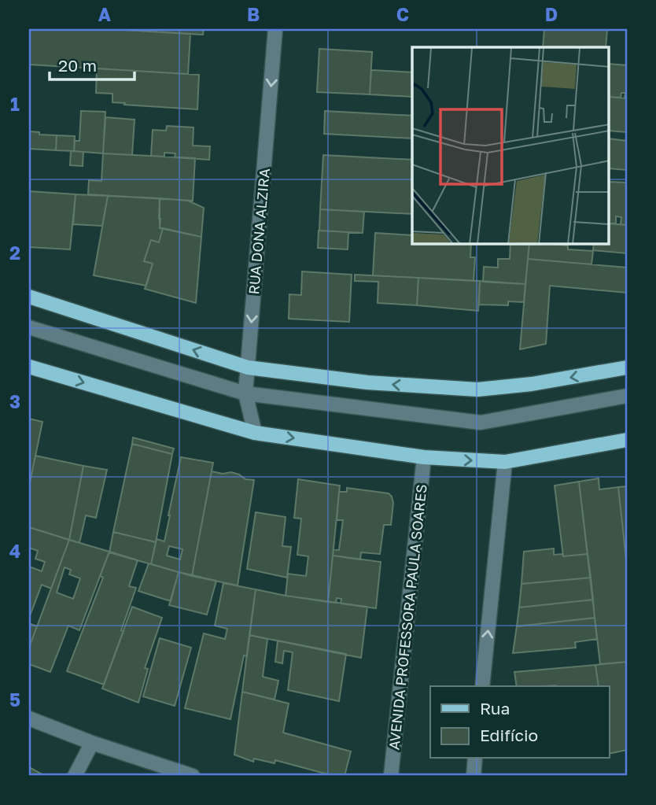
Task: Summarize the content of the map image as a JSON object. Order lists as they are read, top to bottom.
{
  "streets": {
    "street": ["RUA DONA ALZIRA", "AVENIDA PROFESSORA PAULA SOARES"]
  },
  "one_way": ["RUA DONA ALZIRA"],
  "legend": ["Rua", "Edifício"],
  "scale_bar": "20 m",
  "grid": {
    "columns": [
      "A",
      "B",
      "C",
      "D"
    ],
    "rows": [
      "1",
      "2",
      "3",
      "4",
      "5"
    ]
  }
}
